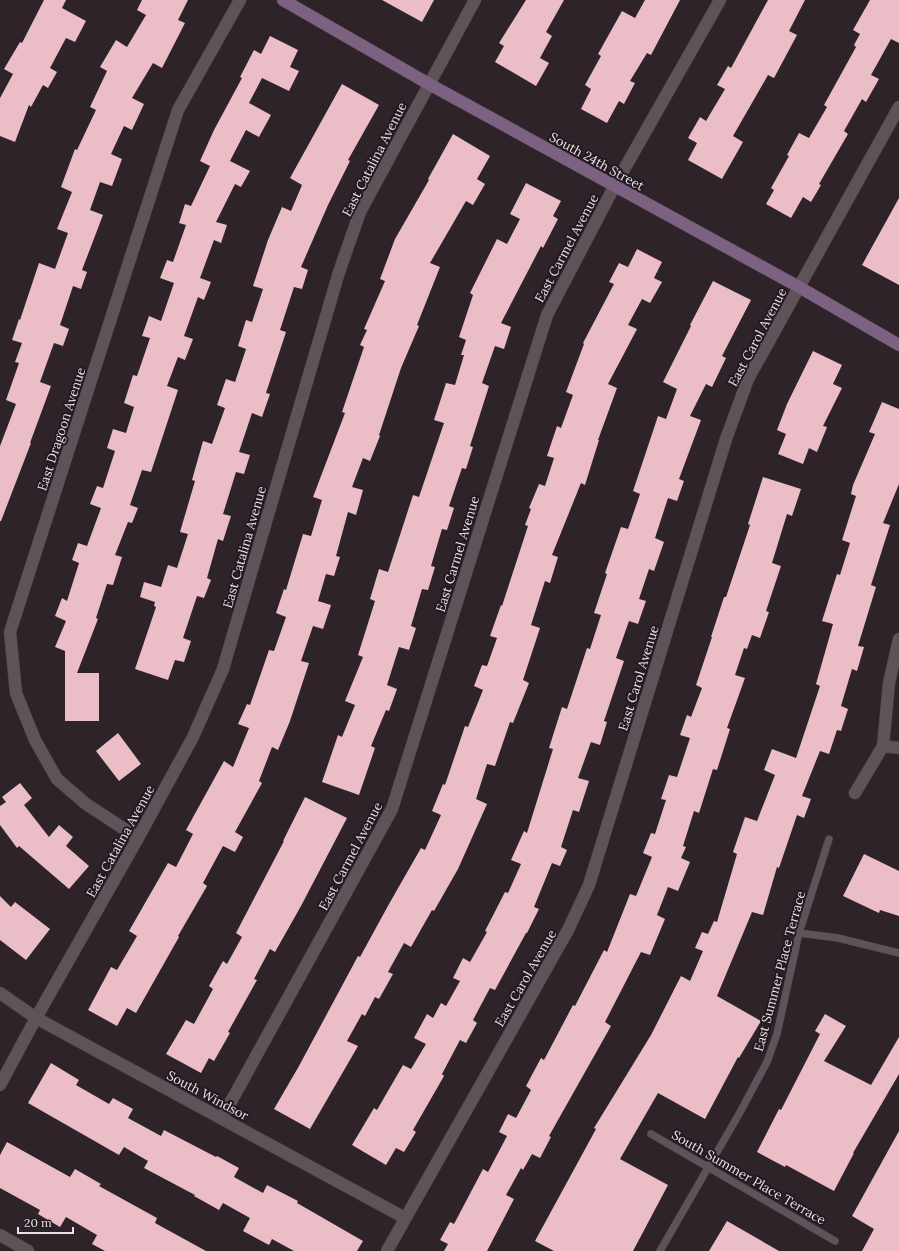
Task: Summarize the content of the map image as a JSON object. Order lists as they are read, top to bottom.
{
  "streets": {
    "street": [
      "East Catalina Avenue",
      "South 24th Street",
      "East Carmel Avenue",
      "East Carol Avenue",
      "East Dragoon Avenue",
      "South Windsor"
    ],
    "lane": ["East Summer Place Terrace", "South Summer Place Terrace"]
  },
  "crossings": [
    ["East Catalina Avenue", "South 24th Street"],
    ["East Catalina Avenue", "East Dragoon Avenue"],
    ["East Catalina Avenue", "South Windsor"],
    ["South 24th Street", "East Carmel Avenue"],
    ["South 24th Street", "East Carol Avenue"],
    ["East Carmel Avenue", "South Windsor"],
    ["East Carol Avenue", "South Windsor"],
    ["East Summer Place Terrace", "South Summer Place Terrace"]
  ],
  "scale_bar": "20 m"
}
